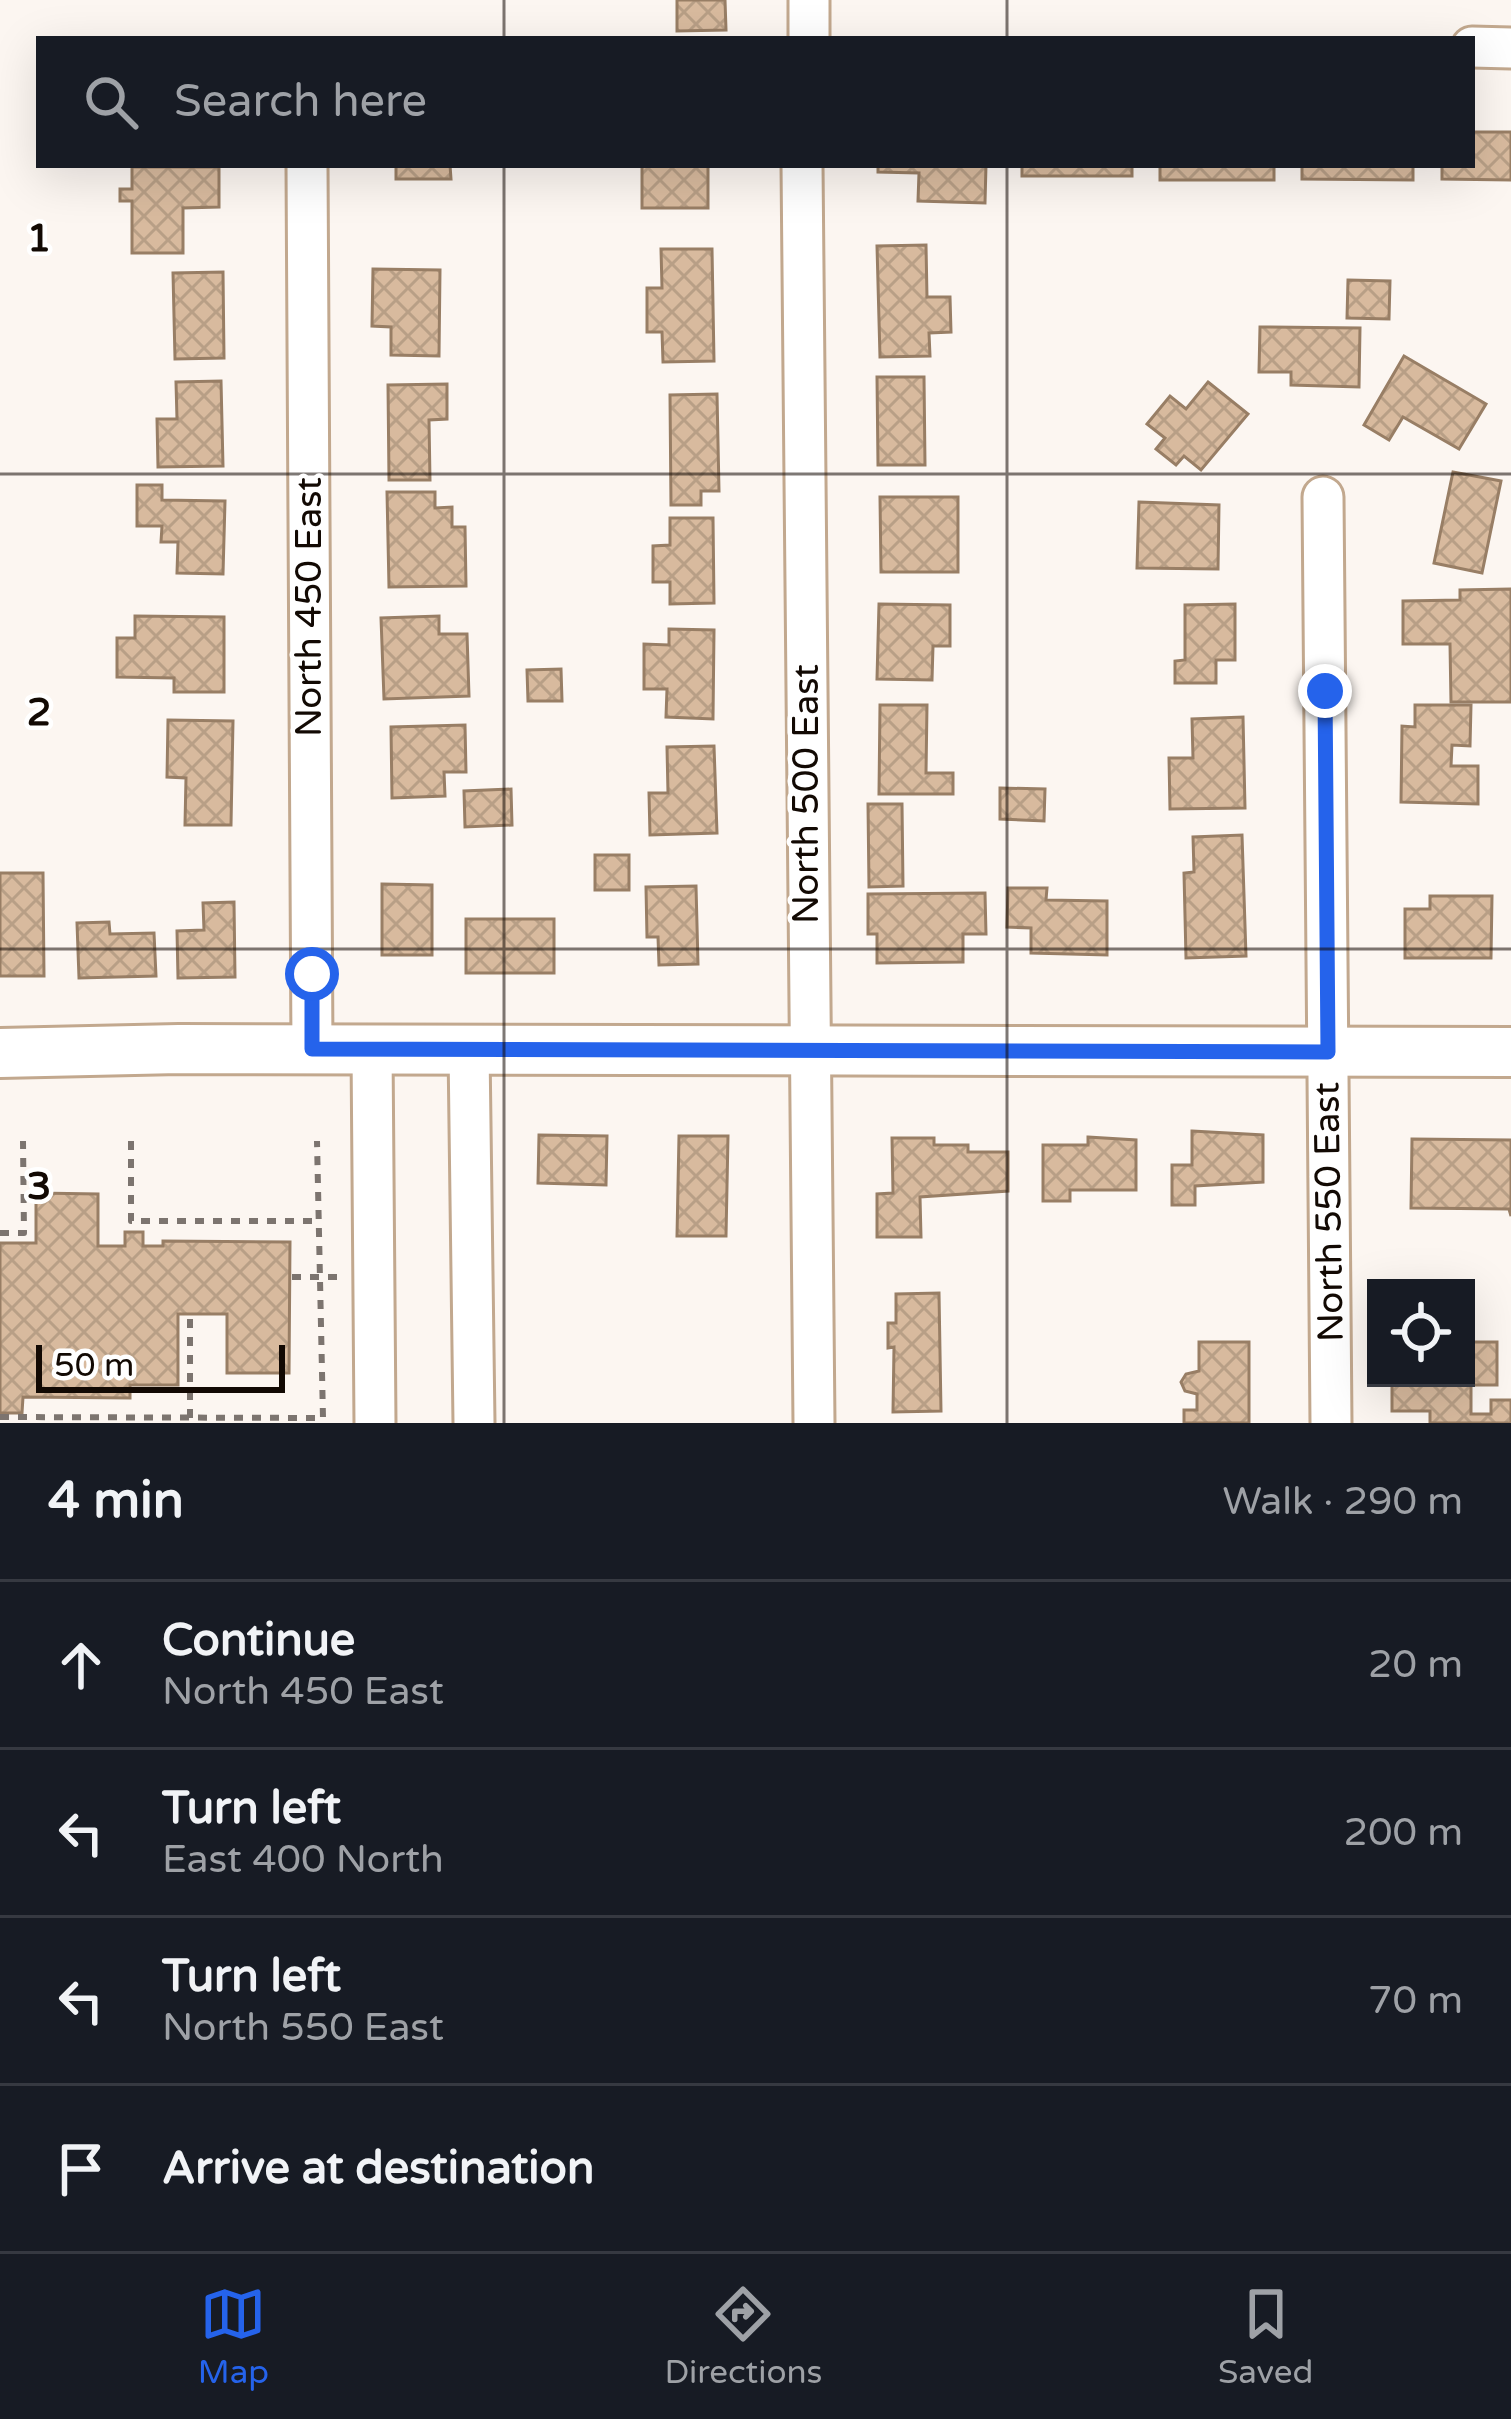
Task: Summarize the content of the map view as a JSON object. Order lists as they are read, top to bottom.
{
  "streets": {
    "street": ["North 450 East", "North 500 East", "North 550 East"]
  },
  "scale_bar": "50 m",
  "page": {
    "search": "Search here",
    "scale": "50 m",
    "heading": ["4 min", "Walk · 290 m"],
    "list": [
      ["Continue", "North 450 East", "20 m"],
      ["Turn left", "East 400 North", "200 m"],
      ["Turn left", "North 550 East", "70 m"],
      "Arrive at destination"
    ],
    "nav": ["Map", "Directions", "Saved"]
  },
  "grid": {
    "rows": ["1", "2", "3"]
  }
}
